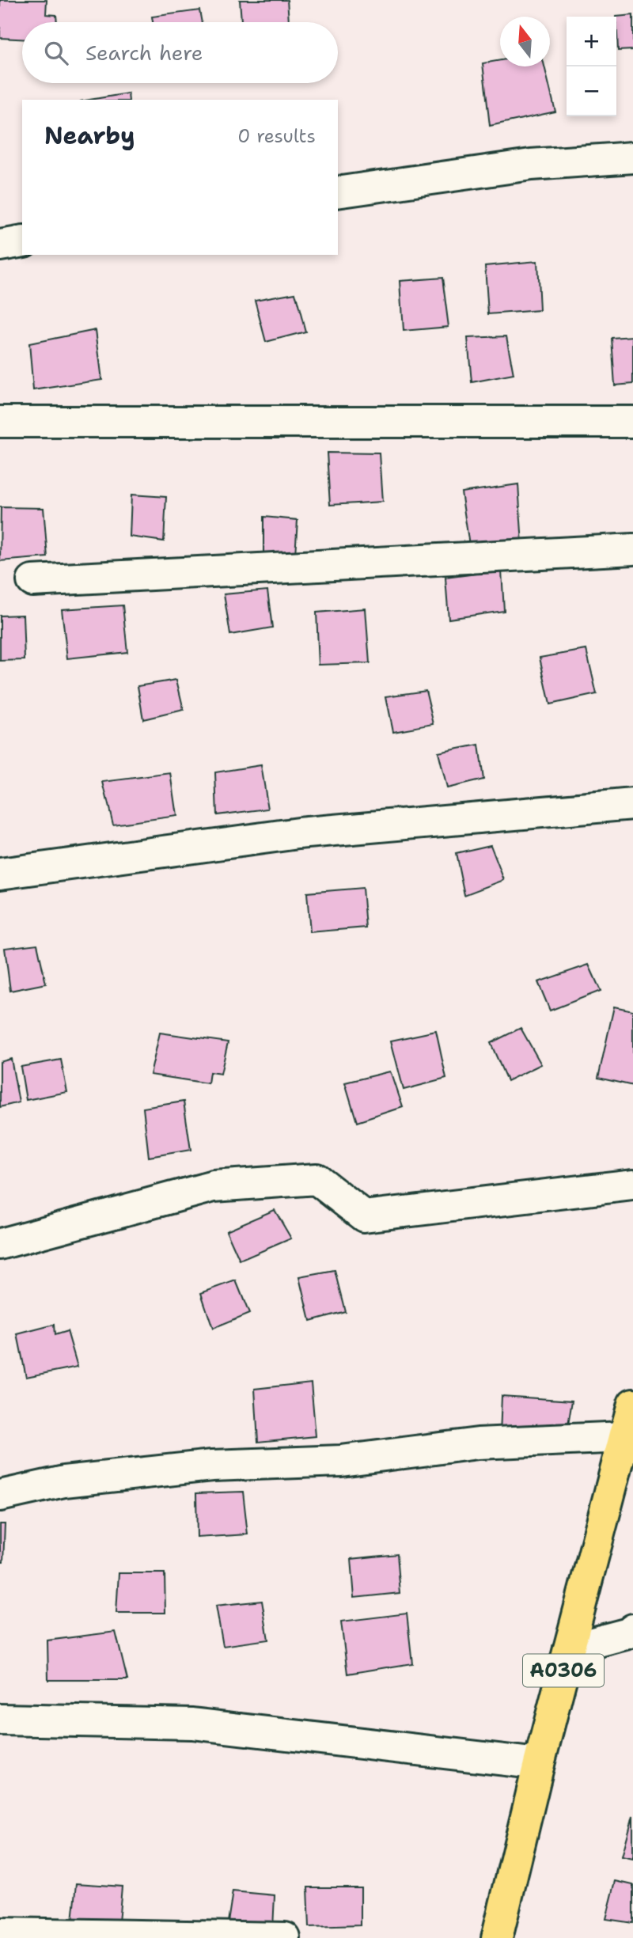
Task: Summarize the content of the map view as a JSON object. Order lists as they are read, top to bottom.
{
  "streets": {
    "highway": ["A0306"]
  },
  "north": "top",
  "page": {
    "map_buttons": ["+", "−"],
    "search": "Search here",
    "heading": ["Nearby", "0 results"]
  }
}
